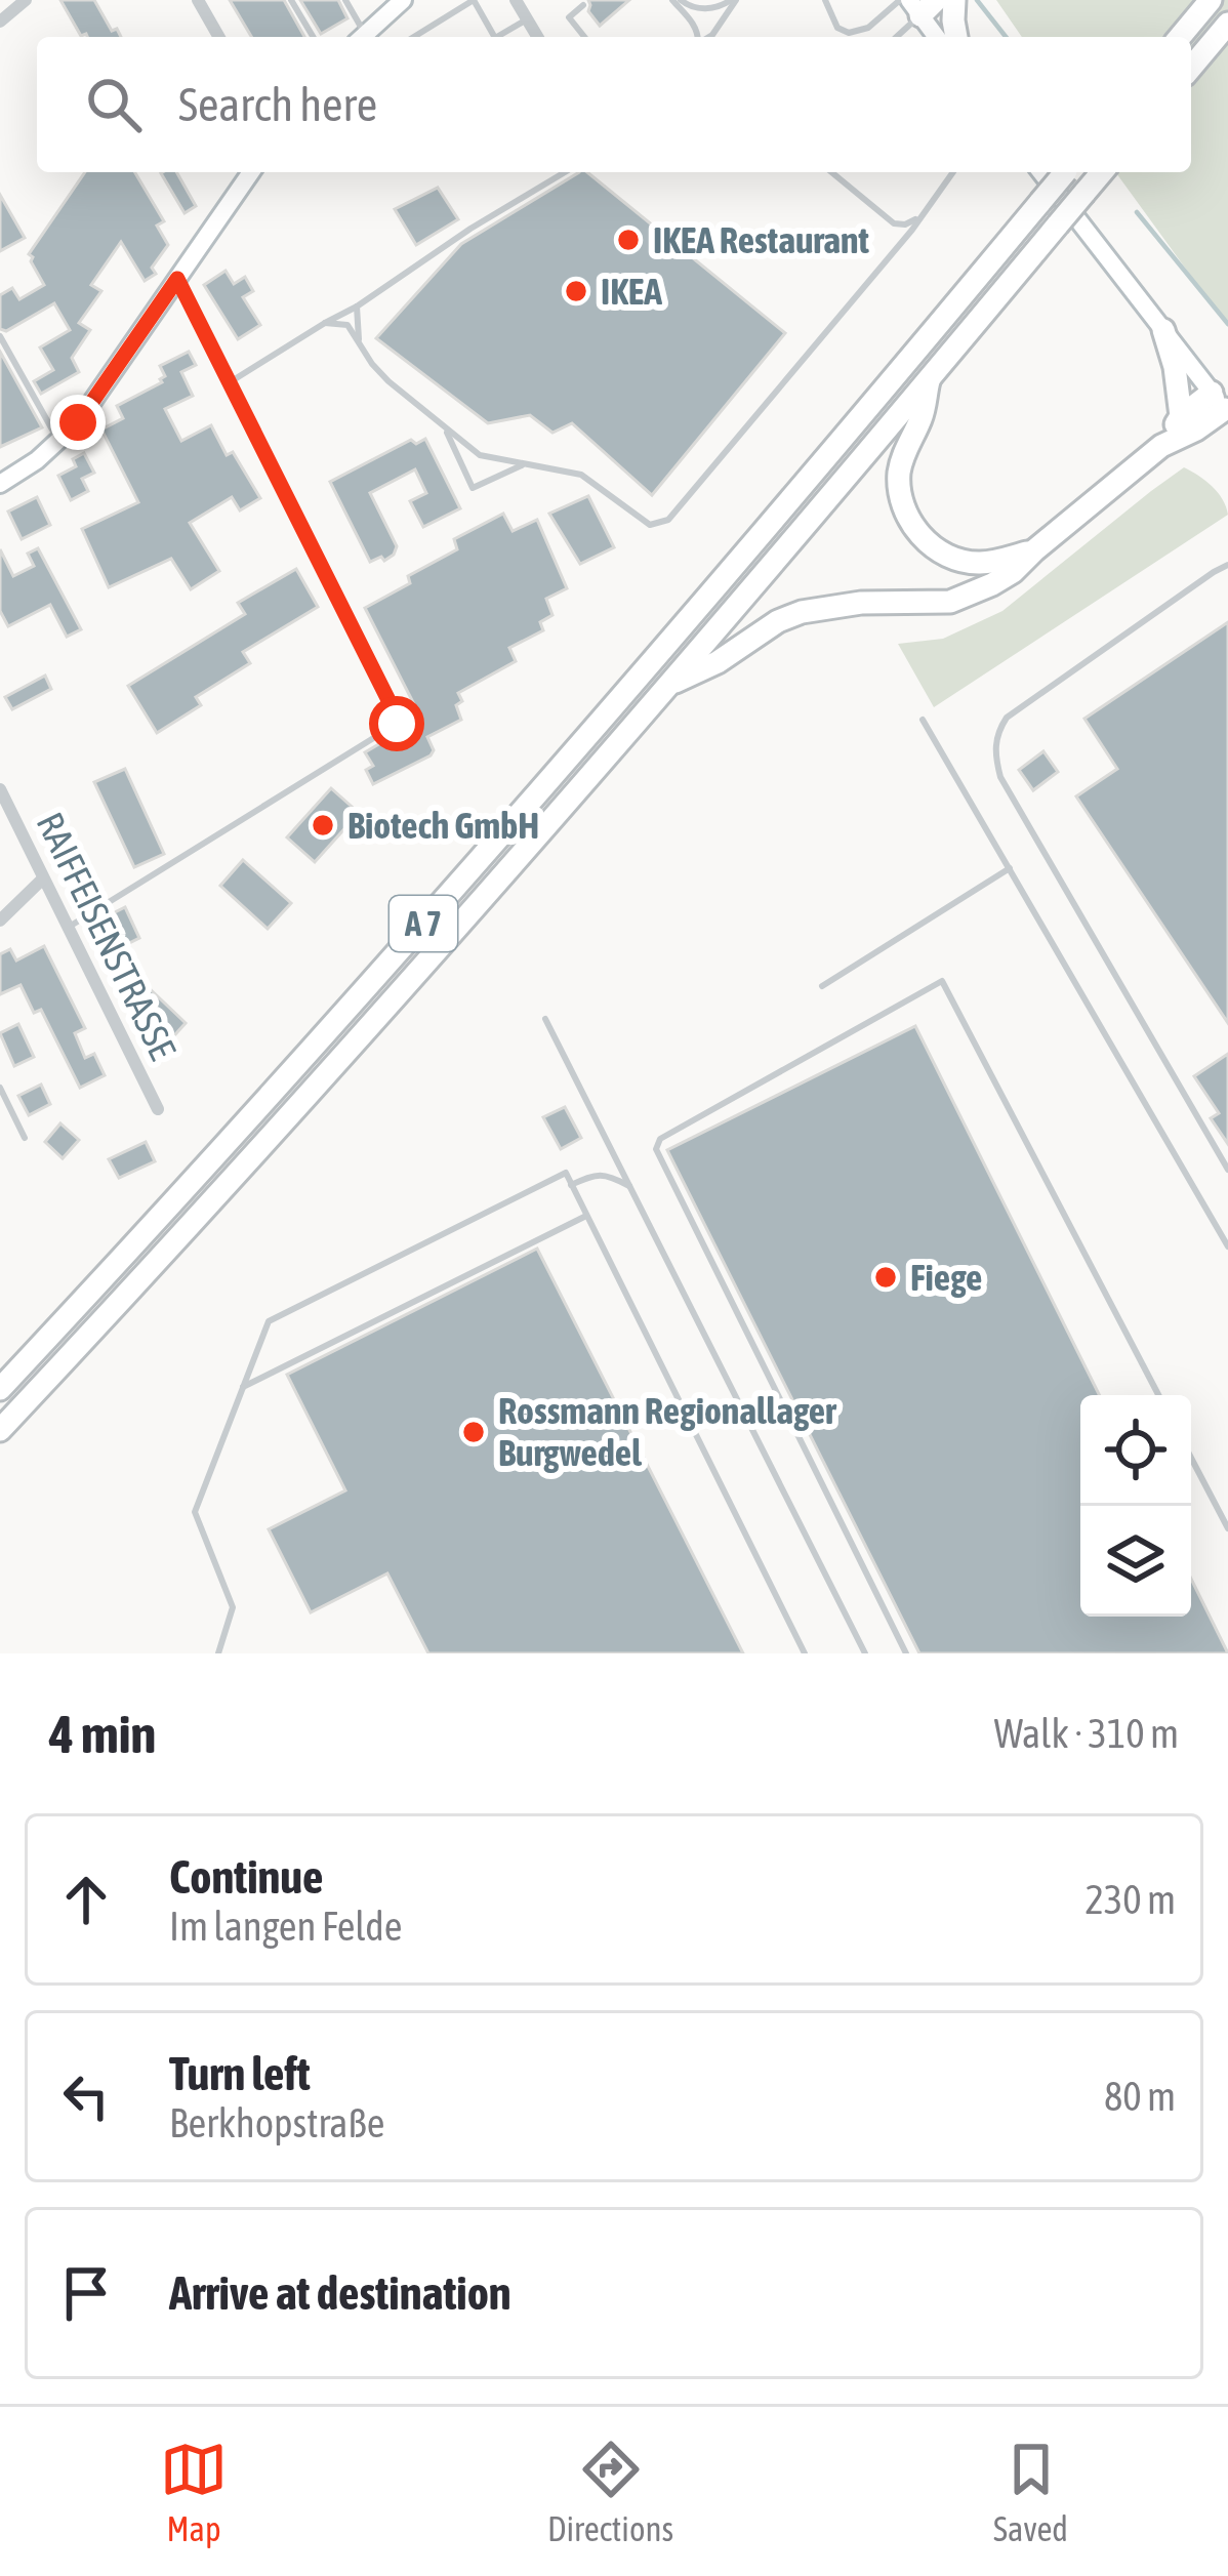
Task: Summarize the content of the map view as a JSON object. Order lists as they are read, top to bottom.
{
  "streets": {
    "highway": ["A 7"],
    "street": ["RAIFFEISENSTRASSE"]
  },
  "places": [
    "IKEA Restaurant",
    "IKEA",
    "Biotech GmbH",
    "Fiege",
    "Rossmann Regionallager Burgwedel"
  ],
  "page": {
    "search": "Search here",
    "heading": ["4 min", "Walk · 310 m"],
    "list": [
      ["Continue", "Im langen Felde", "230 m"],
      ["Turn left", "Berkhopstraße", "80 m"],
      "Arrive at destination"
    ],
    "nav": ["Map", "Directions", "Saved"]
  }
}
